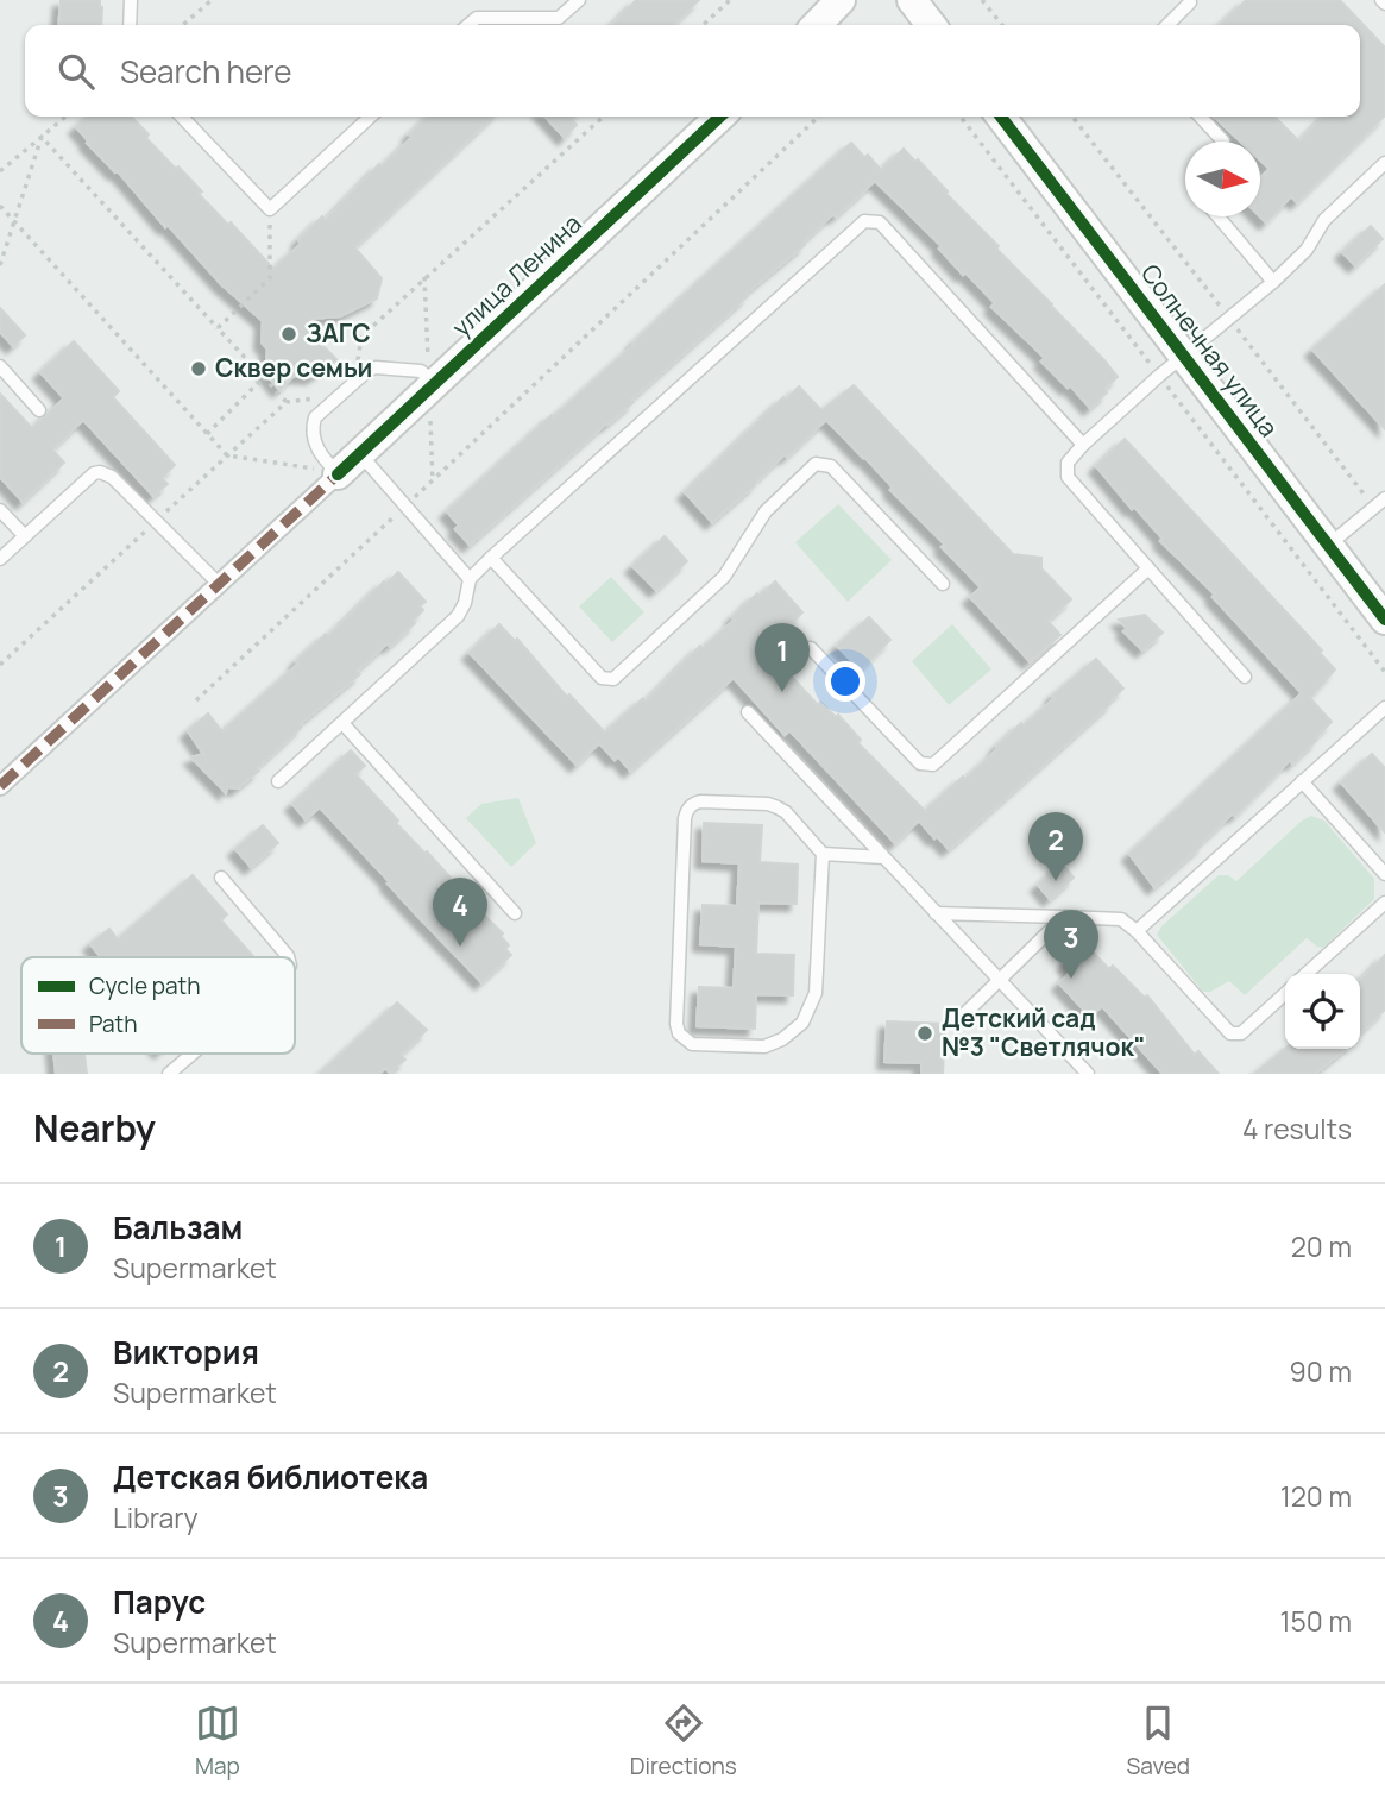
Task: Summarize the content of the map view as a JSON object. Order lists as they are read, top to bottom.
{
  "streets": {
    "street": ["улица Ленина", "Солнечная улица"]
  },
  "places": ["ЗАГС", "Сквер семьи", "Детский сад №3 \"Светлячок\""],
  "legend": ["Cycle path", "Path"],
  "north": "right",
  "page": {
    "search": "Search here",
    "pins": [
      "1",
      "2",
      "4",
      "3"
    ],
    "heading": ["Nearby", "4 results"],
    "list": [
      {
        "mark": "1",
        "name": "Бальзам",
        "note": "Supermarket",
        "value": "20 m"
      },
      {
        "mark": "2",
        "name": "Виктория",
        "note": "Supermarket",
        "value": "90 m"
      },
      {
        "mark": "3",
        "name": "Детская библиотека",
        "note": "Library",
        "value": "120 m"
      },
      {
        "mark": "4",
        "name": "Парус",
        "note": "Supermarket",
        "value": "150 m"
      }
    ],
    "nav": ["Map", "Directions", "Saved"]
  }
}
